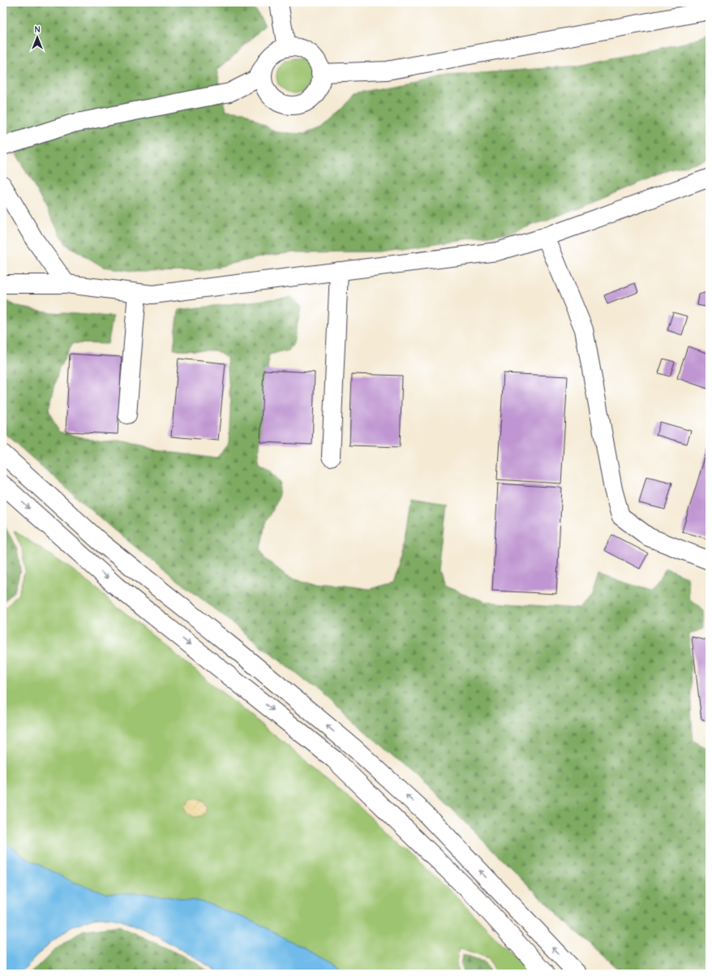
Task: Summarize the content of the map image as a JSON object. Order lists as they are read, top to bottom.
{
  "north": "top"
}
